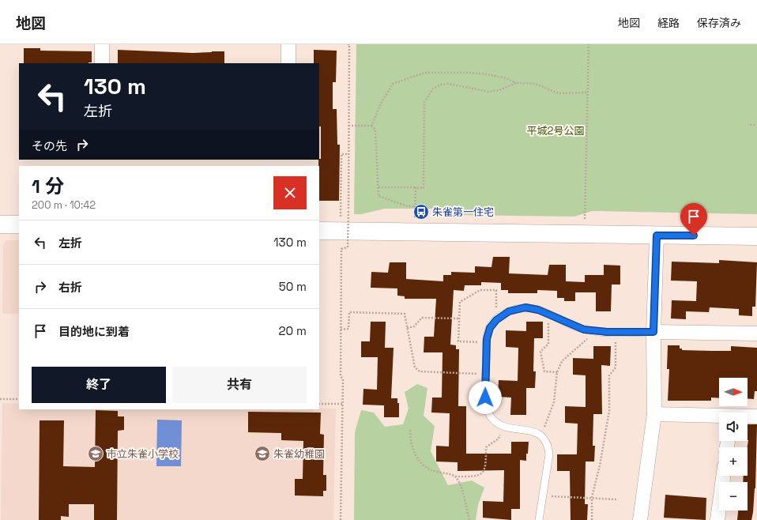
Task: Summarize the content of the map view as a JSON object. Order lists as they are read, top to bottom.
{
  "parks": ["平城2号公園"],
  "places": {
    "bus stop": ["朱雀第一住宅"],
    "school or university": ["市立朱雀小学校", "朱雀幼稚園"]
  },
  "north": "right",
  "page": {
    "header": "地図",
    "nav": ["地図", "経路", "保存済み"],
    "turn": ["130 m", "左折"],
    "then": "その先",
    "heading": ["1 分", "200 m · 10:42"],
    "list": [
      {
        "name": "左折",
        "value": "130 m"
      },
      {
        "name": "右折",
        "value": "50 m"
      },
      {
        "name": "目的地に到着",
        "value": "20 m"
      }
    ],
    "buttons": ["終了", "共有"],
    "map_buttons": ["+", "−"]
  }
}
